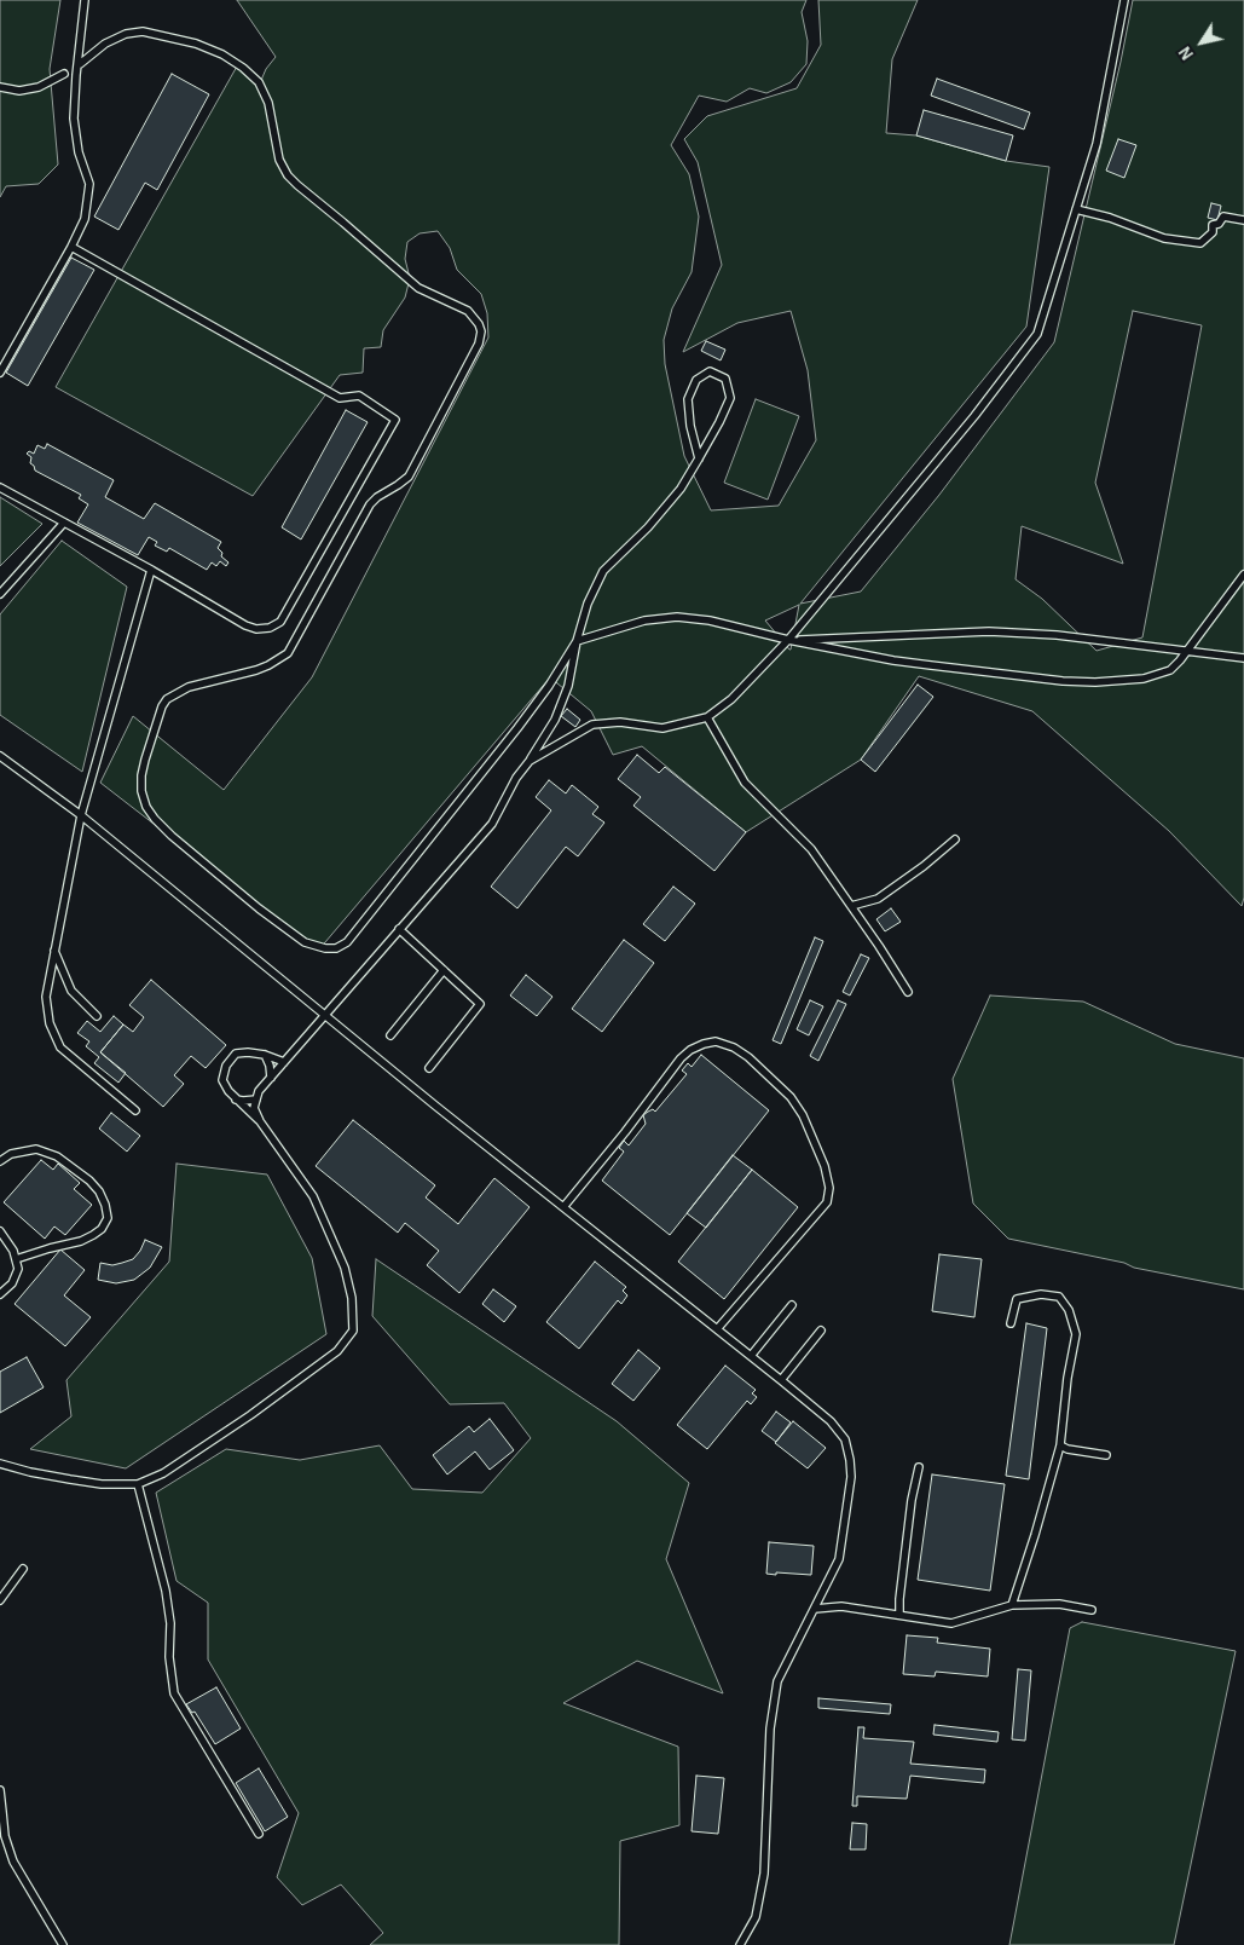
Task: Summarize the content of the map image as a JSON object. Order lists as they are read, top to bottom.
{
  "north": "bottom left"
}
